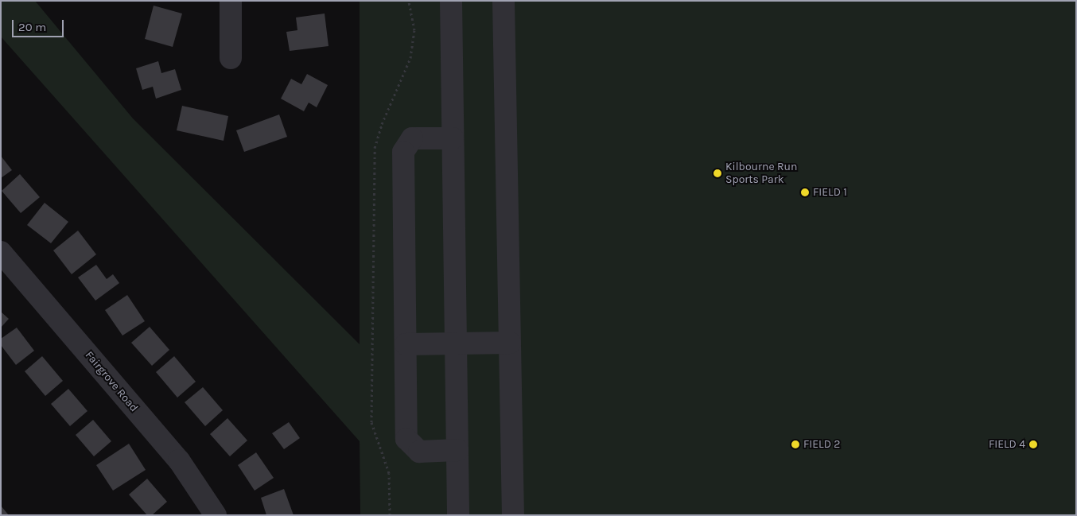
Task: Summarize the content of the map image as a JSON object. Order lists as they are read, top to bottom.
{
  "streets": {
    "street": ["Fairgrove Road"]
  },
  "places": [
    "Kilbourne Run Sports Park",
    "FIELD 1",
    "FIELD 2",
    "FIELD 4"
  ],
  "scale_bar": "20 m"
}
